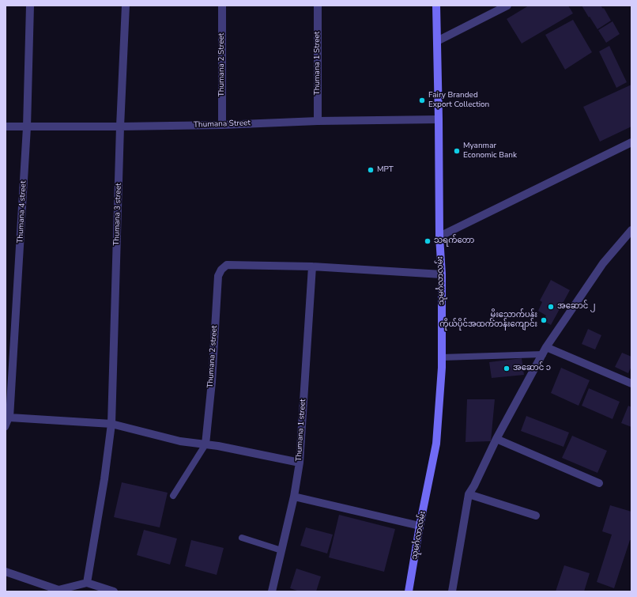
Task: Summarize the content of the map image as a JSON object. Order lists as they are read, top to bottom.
{
  "streets": {
    "main road": ["သုမင်္ဂလာလမ်း"],
    "street": [
      "Thumana 1 Street",
      "Thumana 2 Street",
      "Thumana Street",
      "Thumana 4 street",
      "Thumana 3 street",
      "Thumana 2 street",
      "Thumana 1 street"
    ]
  },
  "crossings": [
    ["Thumana 1 Street", "Thumana Street"],
    ["Thumana 2 Street", "Thumana Street"],
    ["Thumana Street", "Thumana 4 street"],
    ["Thumana Street", "Thumana 3 street"],
    ["Thumana Street", "သုမင်္ဂလာလမ်း"],
    ["Thumana 2 street", "Thumana 1 street"]
  ],
  "places": [
    "Fairy Branded Export Collection",
    "Myanmar Economic Bank",
    "MPT",
    "သရက်တော",
    "အဆောင် ၂",
    "မိုးသောက်ပန်း ကိုယ်ပိုင်အထက်တန်းကျောင်း",
    "အဆောင် ၁"
  ]
}
